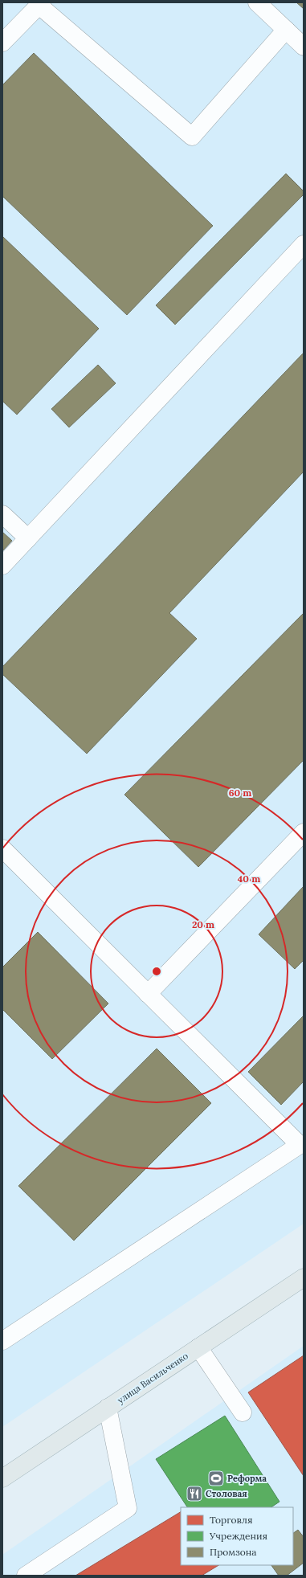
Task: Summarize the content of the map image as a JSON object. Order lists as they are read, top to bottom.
{
  "streets": {
    "main road": ["улица Васильченко"]
  },
  "places": {
    "sports": ["Реформа"],
    "restaurant": ["Столовая"]
  },
  "legend": ["Торговля", "Учреждения", "Промзона"],
  "rings": ["60 m", "40 m", "20 m"]
}
